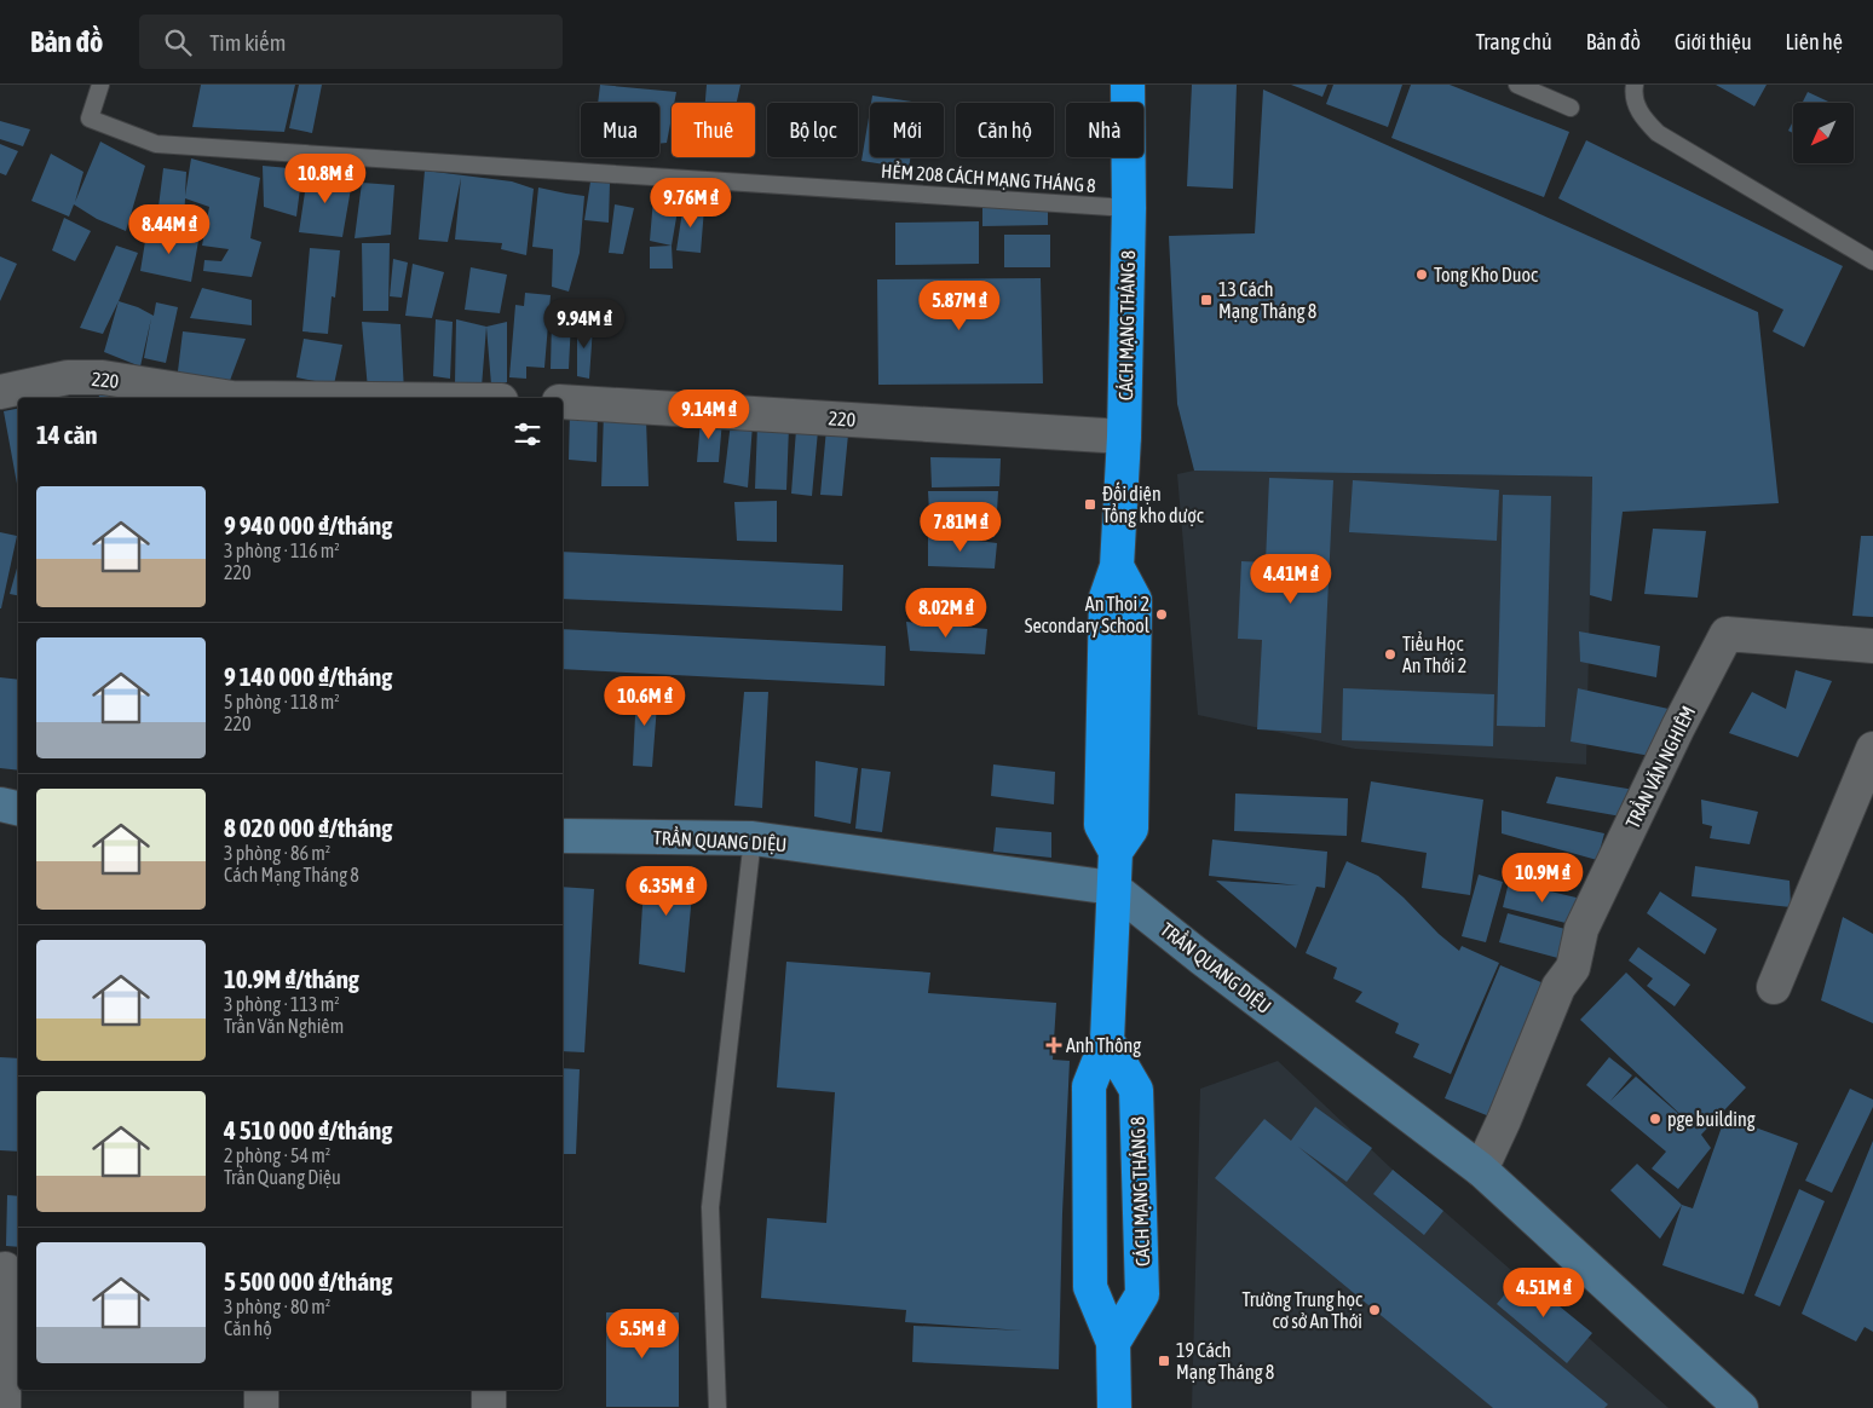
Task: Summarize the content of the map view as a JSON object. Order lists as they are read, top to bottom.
{
  "streets": {
    "highway": ["CÁCH MẠNG THÁNG 8"],
    "street": ["220", "TRẦN VĂN NGHIÊM", "TRẦN QUANG DIỆU"],
    "lane": ["HẺM 208 CÁCH MẠNG THÁNG 8"]
  },
  "crossings": [
    ["HẺM 208 CÁCH MẠNG THÁNG 8", "CÁCH MẠNG THÁNG 8"],
    ["CÁCH MẠNG THÁNG 8", "220"],
    ["CÁCH MẠNG THÁNG 8", "TRẦN QUANG DIỆU"],
    ["TRẦN VĂN NGHIÊM", "TRẦN QUANG DIỆU"]
  ],
  "places": {
    "other": [
      "Tong Kho Duoc",
      "An Thoi 2 Secondary School",
      "Tiểu Học An Thới 2",
      "pge building",
      "Trường Trung học cơ sở An Thới"
    ],
    "transit": ["13 Cách Mạng Tháng 8", "Đối diện Tổng kho dược", "19 Cách Mạng Tháng 8"],
    "health": ["Anh Thông"]
  },
  "north": "bottom left",
  "page": {
    "header": "Bản đồ",
    "search": "Tìm kiếm",
    "nav": [
      "Trang chủ",
      "Bản đồ",
      "Giới thiệu",
      "Liên hệ"
    ],
    "chip": [
      "Mua",
      "Thuê",
      "Bộ lọc",
      "Mới",
      "Căn hộ",
      "Nhà"
    ],
    "price": [
      "10.8M ₫",
      "9.76M ₫",
      "8.44M ₫",
      "5.87M ₫",
      "9.94M ₫",
      "9.14M ₫",
      "7.81M ₫",
      "4.41M ₫",
      "8.02M ₫",
      "10.6M ₫",
      "10.9M ₫",
      "6.35M ₫",
      "4.51M ₫",
      "5.5M ₫"
    ],
    "heading": "14 căn",
    "list": [
      {
        "name": "9 940 000 ₫/tháng",
        "note": "3 phòng · 116 m² · 220"
      },
      {
        "name": "9 140 000 ₫/tháng",
        "note": "5 phòng · 118 m² · 220"
      },
      {
        "name": "8 020 000 ₫/tháng",
        "note": "3 phòng · 86 m² · Cách Mạng Tháng 8"
      },
      {
        "name": "10.9M ₫/tháng",
        "note": "3 phòng · 113 m² · Trần Văn Nghiêm"
      },
      {
        "name": "4 510 000 ₫/tháng",
        "note": "2 phòng · 54 m² · Trần Quang Diệu"
      },
      {
        "name": "5 500 000 ₫/tháng",
        "note": "3 phòng · 80 m² · Căn hộ"
      }
    ]
  }
}
